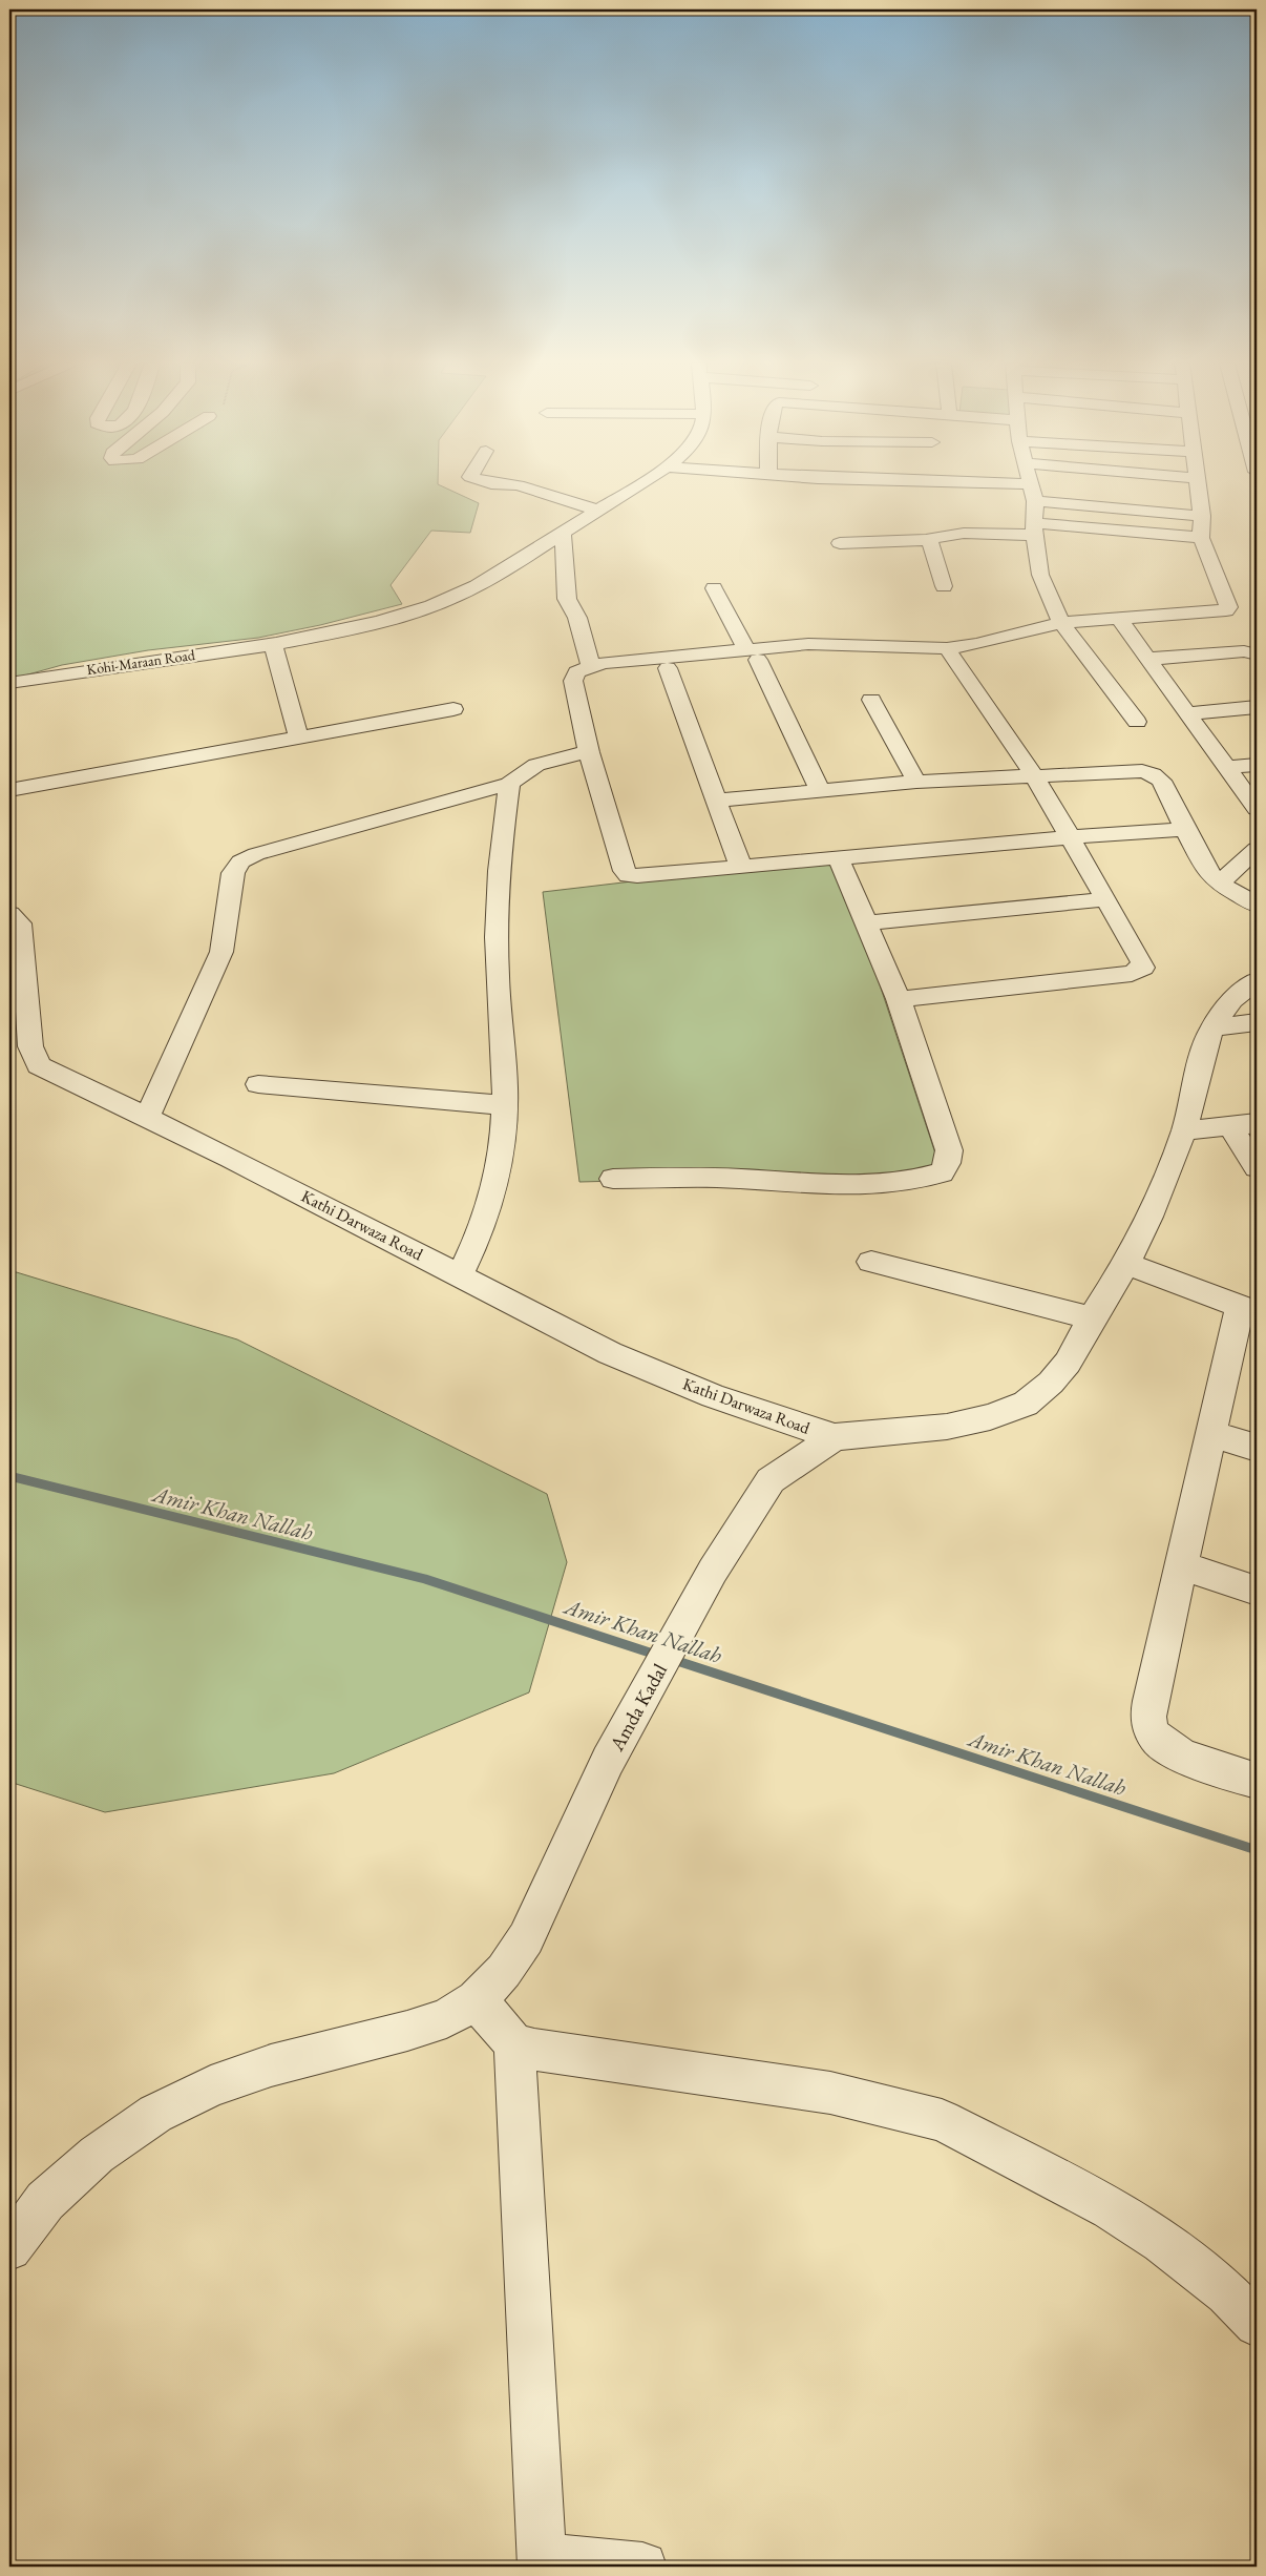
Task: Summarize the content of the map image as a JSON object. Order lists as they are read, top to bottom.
{
  "streets": {
    "street": ["Kohi-Maraan Road", "Kathi Darwaza Road", "Amda Kadal"]
  },
  "crossings": [
    ["Kathi Darwaza Road", "Amda Kadal"]
  ],
  "water": ["Amir Khan Nallah"]
}
